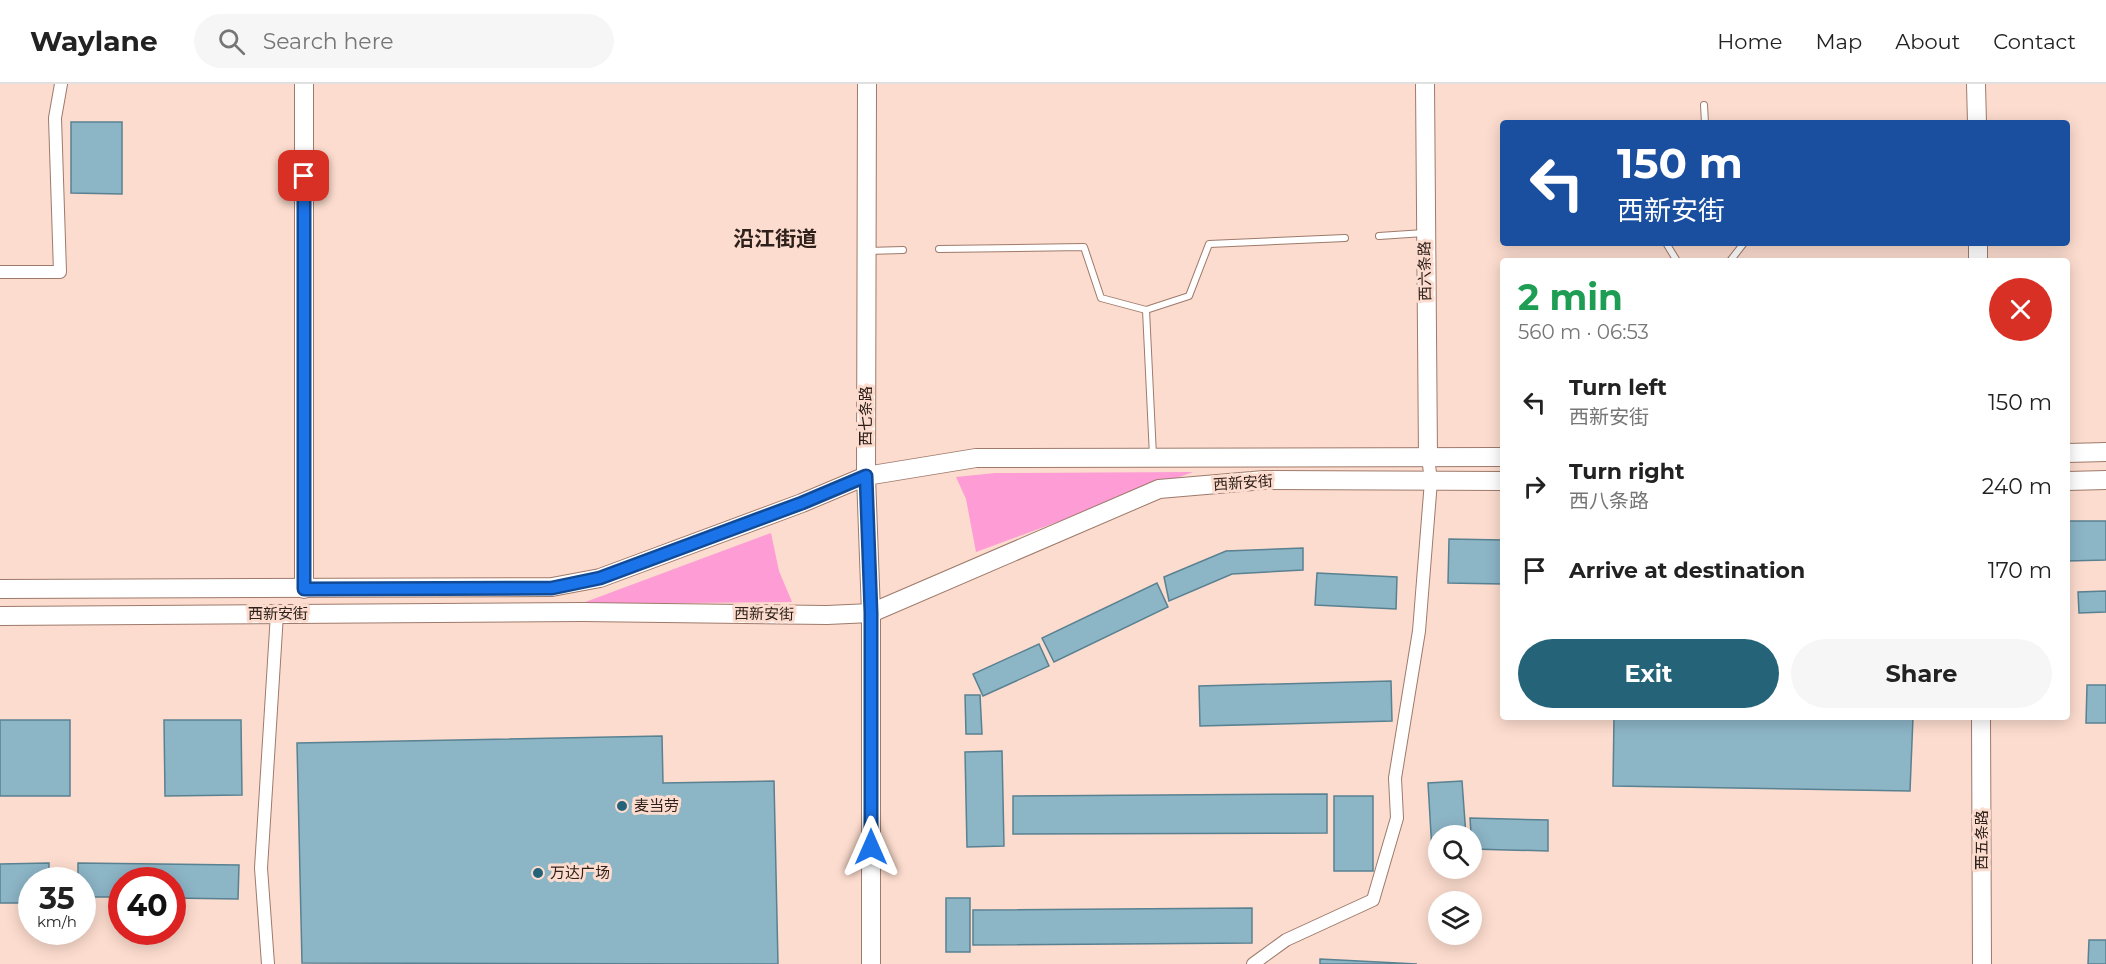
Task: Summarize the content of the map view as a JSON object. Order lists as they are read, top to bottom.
{
  "streets": {
    "main road": [
      "西六条路",
      "西七条路",
      "西新安街",
      "西五条路"
    ]
  },
  "crossings": [
    ["西六条路", "西新安街"],
    ["西七条路", "西新安街"]
  ],
  "districts": ["沿江街道"],
  "places": ["麦当劳", "万达广场"],
  "page": {
    "header": "Waylane",
    "search": "Search here",
    "nav": [
      "Home",
      "Map",
      "About",
      "Contact"
    ],
    "turn": ["150 m", "西新安街"],
    "heading": ["2 min", "560 m · 06:53"],
    "list": [
      {
        "name": "Turn left",
        "note": "西新安街",
        "value": "150 m"
      },
      {
        "name": "Turn right",
        "note": "西八条路",
        "value": "240 m"
      },
      {
        "name": "Arrive at destination",
        "value": "170 m"
      }
    ],
    "buttons": ["Exit", "Share"],
    "speed": "35 km/h",
    "limit": "40"
  }
}
